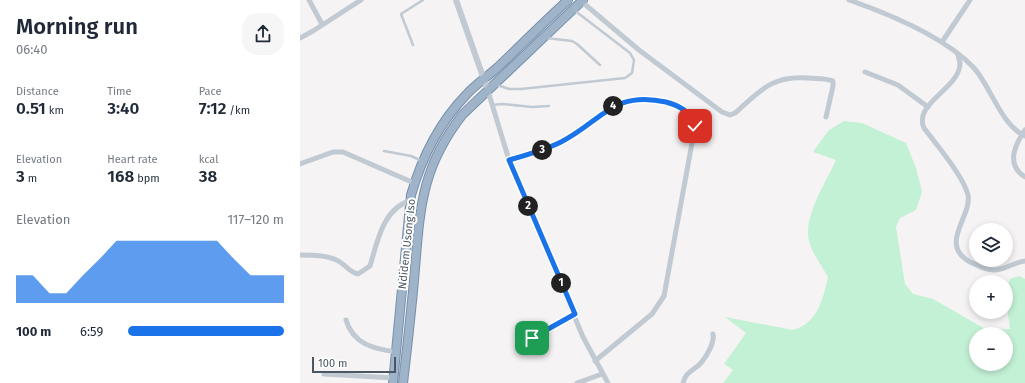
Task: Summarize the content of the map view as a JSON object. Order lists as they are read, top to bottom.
{
  "streets": {
    "highway": ["Ndidem Usong Iso"]
  },
  "scale_bar": "100 m",
  "page": {
    "heading": ["Morning run", "06:40"],
    "stats": [
      ["Distance", "0.51 km"],
      ["Time", "3:40"],
      ["Pace", "7:12 /km"],
      ["Elevation", "3 m"],
      ["Heart rate", "168 bpm"],
      ["kcal", "38"]
    ],
    "pins": [
      "4",
      "3",
      "2",
      "1"
    ],
    "chart": ["Elevation", "117–120 m"],
    "map_buttons": ["+", "−"],
    "list": [
      {
        "name": "100 m",
        "note": "6:59"
      }
    ],
    "scale": "100 m"
  }
}
